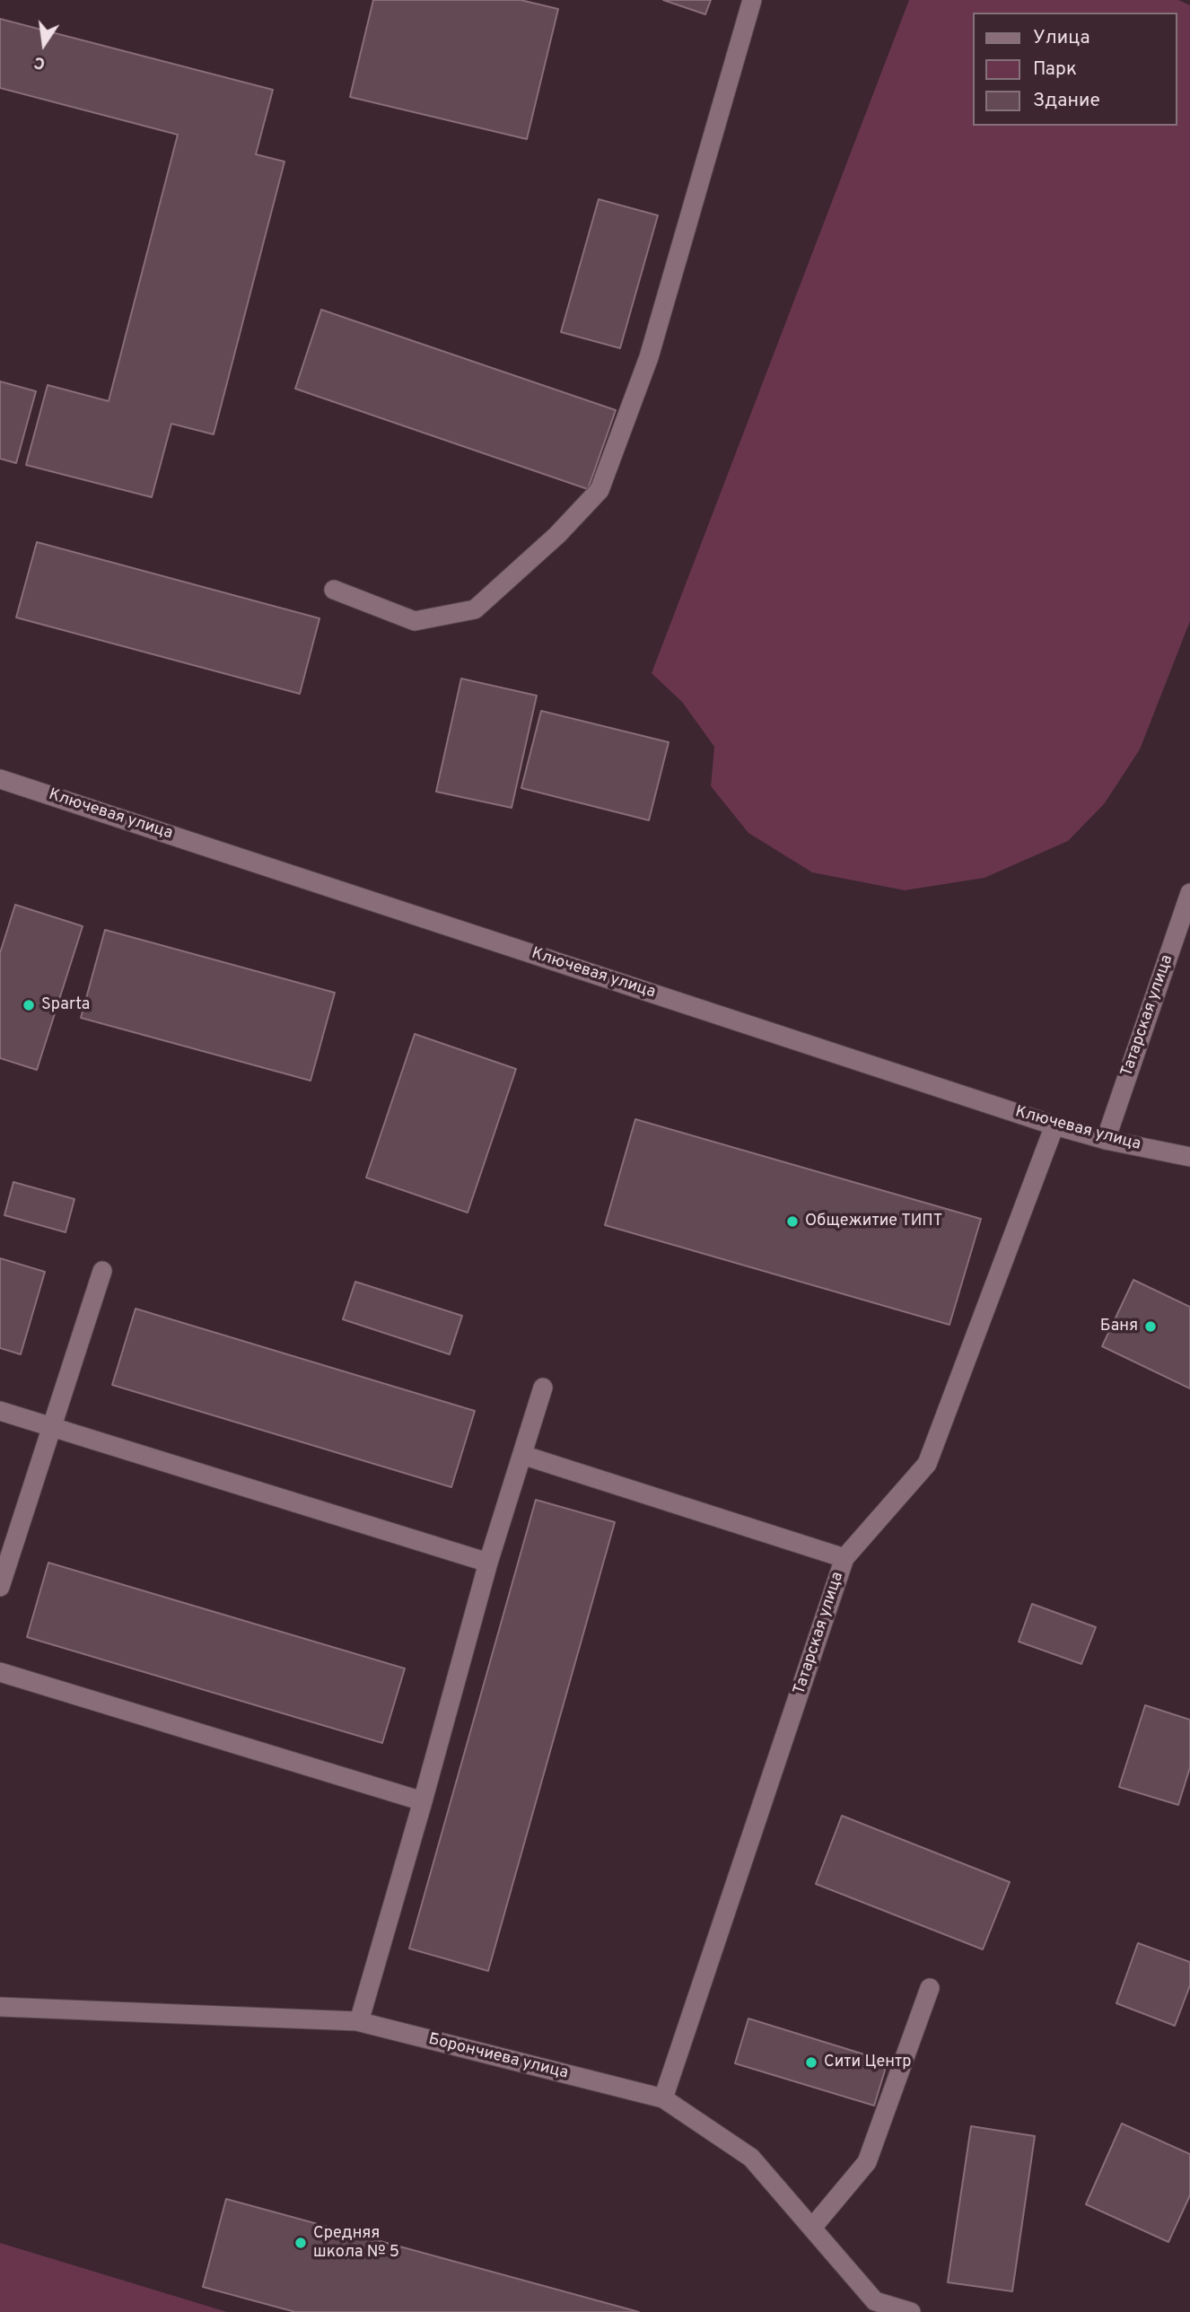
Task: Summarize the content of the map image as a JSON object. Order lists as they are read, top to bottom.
{
  "streets": {
    "street": ["Ключевая улица", "Татарская улица", "Борончиева улица"]
  },
  "crossings": [
    ["Ключевая улица", "Татарская улица"],
    ["Татарская улица", "Борончиева улица"]
  ],
  "places": [
    "Sparta",
    "Общежитие ТИПТ",
    "Баня",
    "Сити Центр",
    "Средняя школа № 5"
  ],
  "legend": ["Улица", "Парк", "Здание"],
  "north": "bottom"
}
